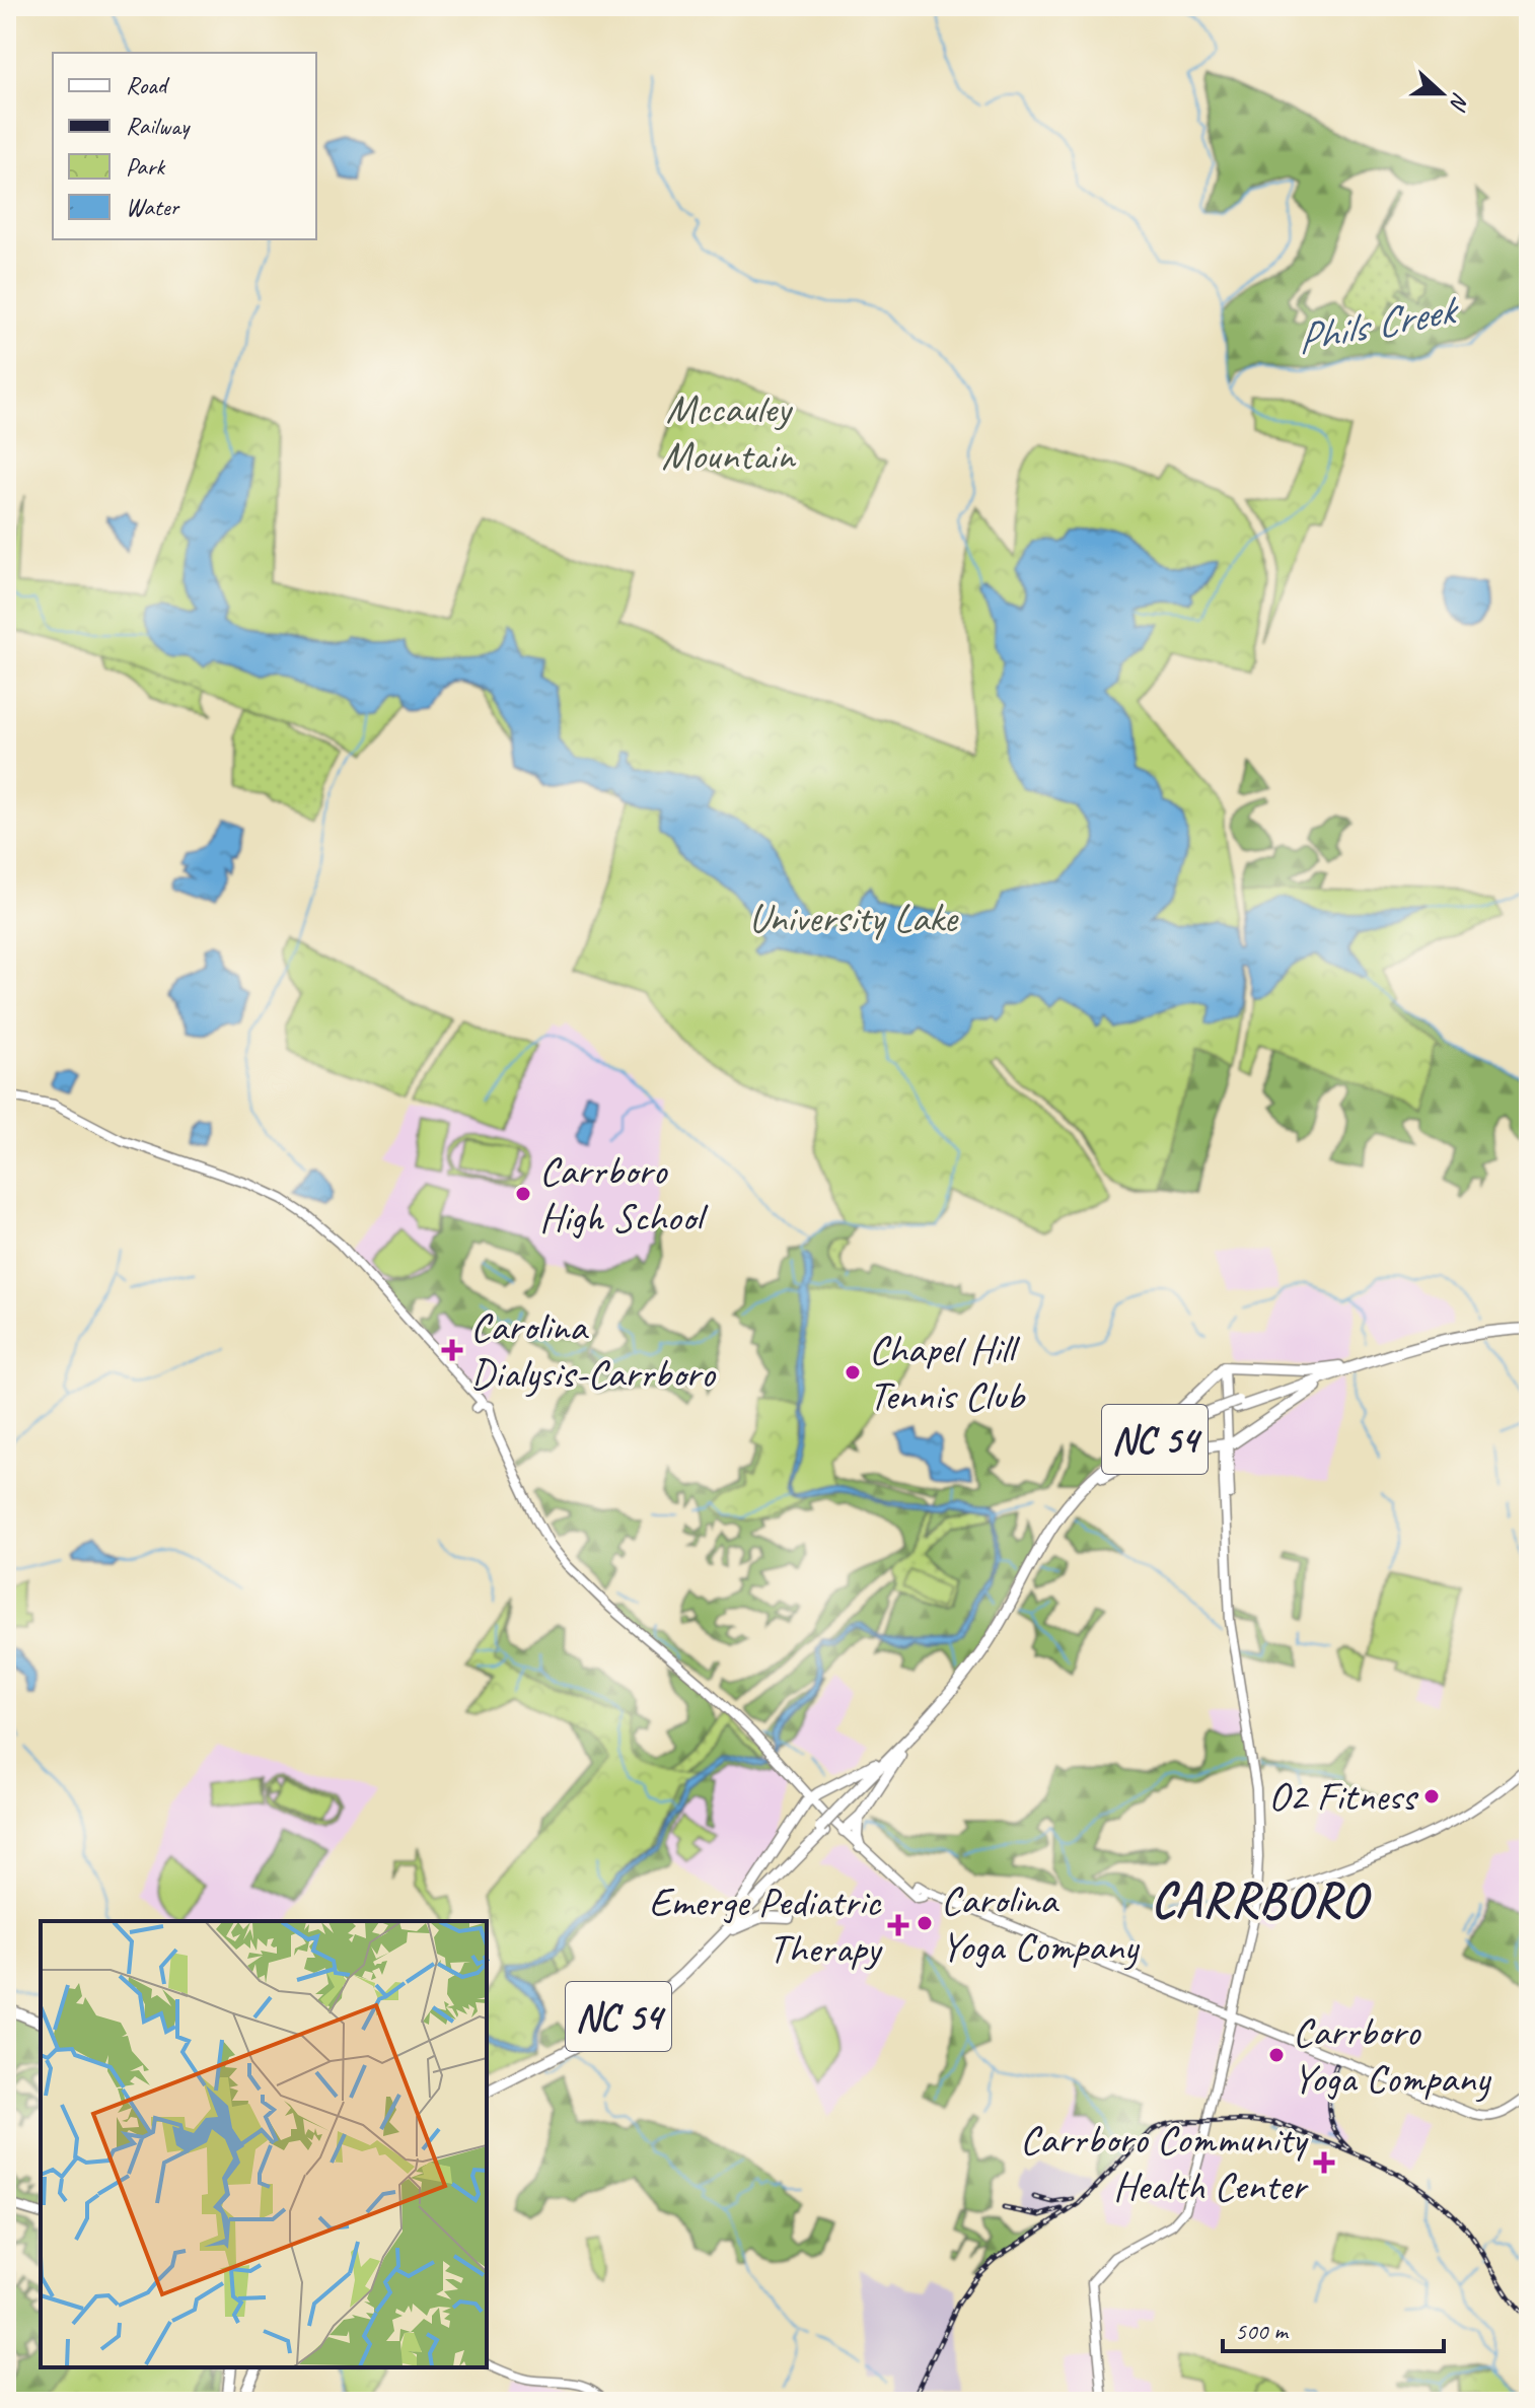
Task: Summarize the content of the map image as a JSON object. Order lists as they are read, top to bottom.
{
  "streets": {
    "highway": ["NC 54"]
  },
  "districts": ["CARRBORO"],
  "water": ["Phils Creek"],
  "parks": ["Mccauley Mountain", "University Lake"],
  "places": {
    "other": [
      "Carrboro High School",
      "Chapel Hill Tennis Club",
      "O2 Fitness",
      "Carolina Yoga Company",
      "Carrboro Yoga Company"
    ],
    "health": ["Carolina Dialysis-Carrboro", "Emerge Pediatric Therapy", "Carrboro Community Health Center"]
  },
  "legend": [
    "Road",
    "Railway",
    "Park",
    "Water"
  ],
  "scale_bar": "500 m",
  "north": "right"
}
